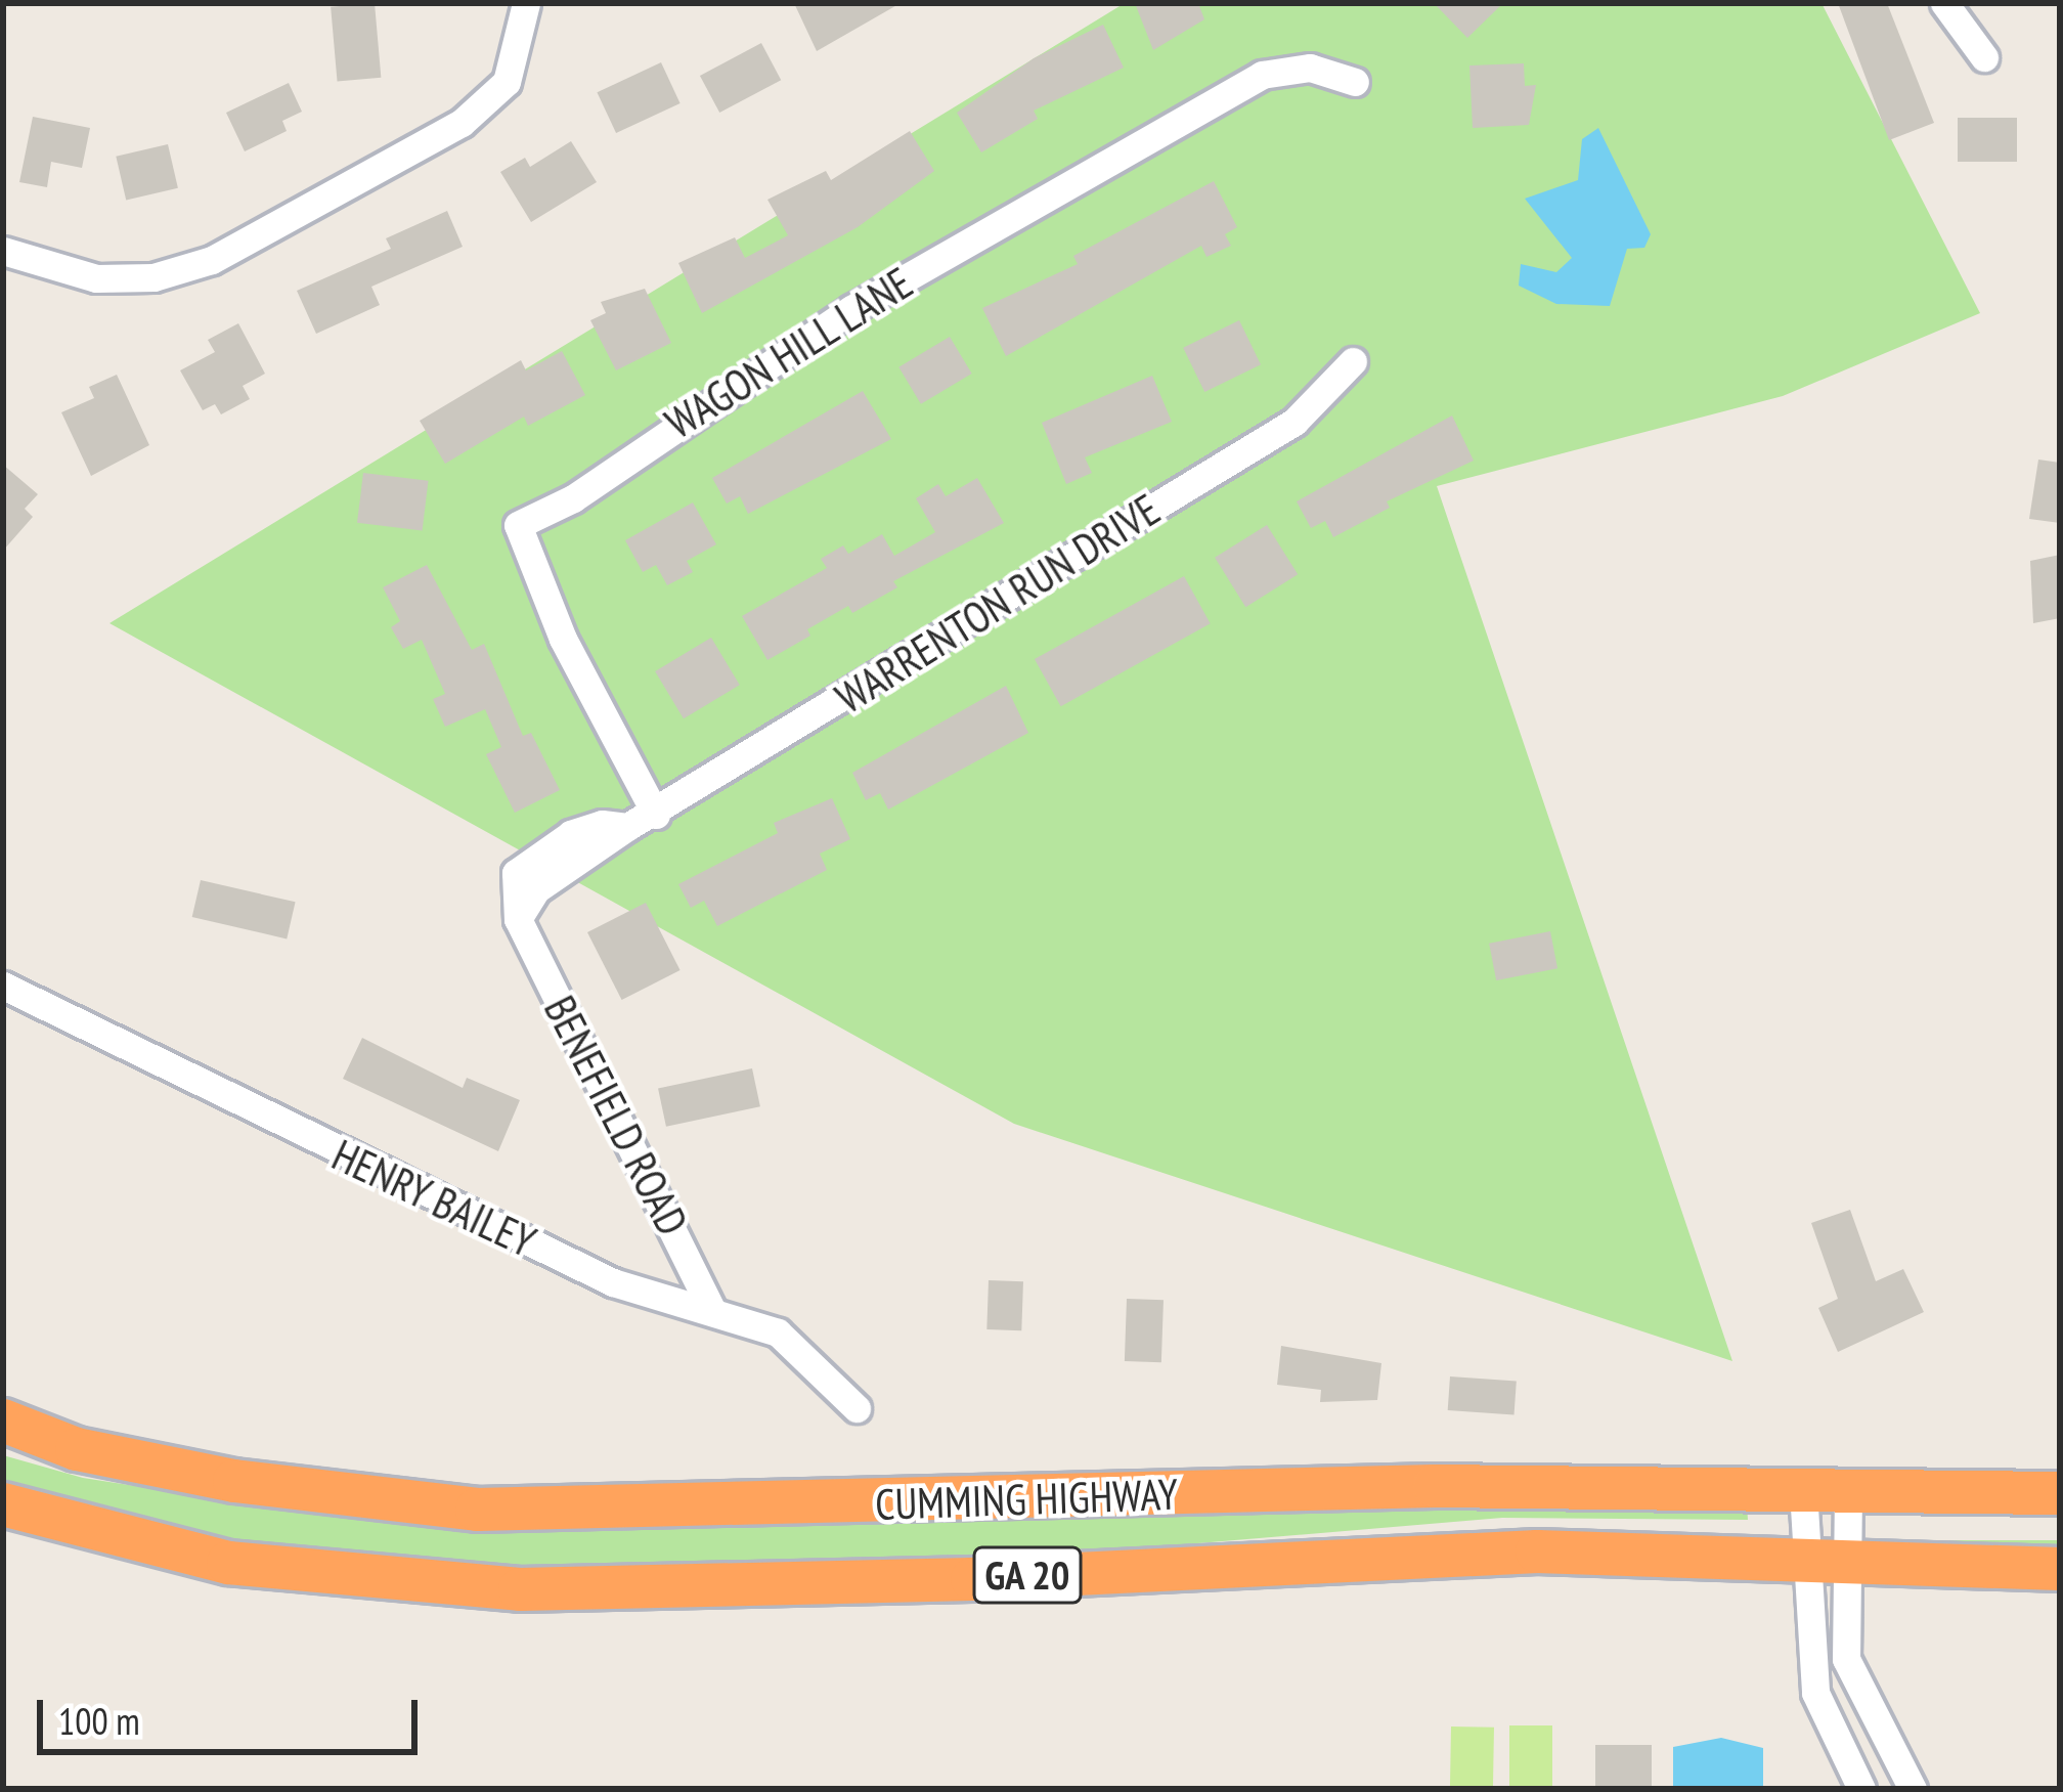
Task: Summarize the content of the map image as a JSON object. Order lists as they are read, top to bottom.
{
  "streets": {
    "highway": ["CUMMING HIGHWAY", "GA 20"],
    "street": [
      "WAGON HILL LANE",
      "WARRENTON RUN DRIVE",
      "BENEFIELD ROAD",
      "HENRY BAILEY"
    ]
  },
  "crossings": [
    ["WAGON HILL LANE", "WARRENTON RUN DRIVE"],
    ["WARRENTON RUN DRIVE", "BENEFIELD ROAD"],
    ["BENEFIELD ROAD", "HENRY BAILEY"]
  ],
  "scale_bar": "100 m"
}
